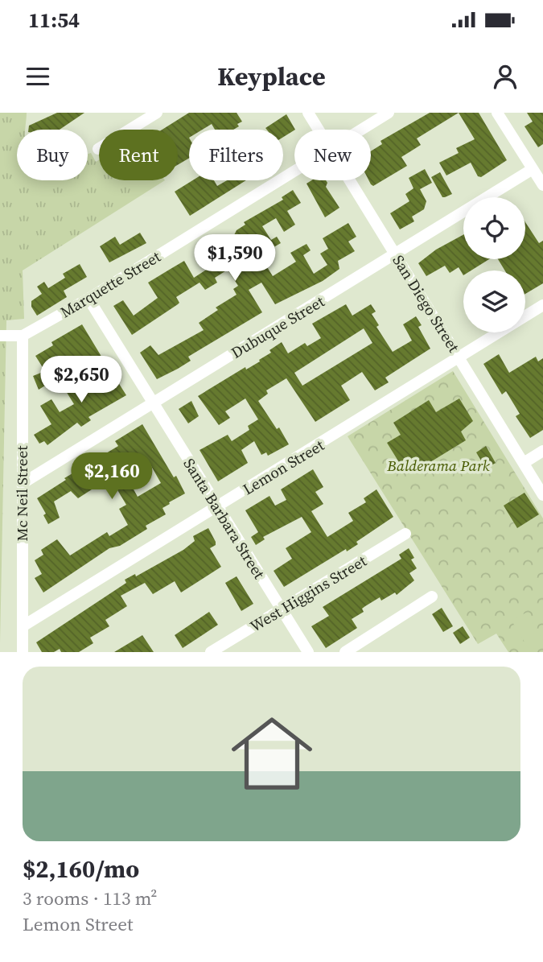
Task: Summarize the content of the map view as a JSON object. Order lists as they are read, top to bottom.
{
  "streets": {
    "street": [
      "Marquette Street",
      "San Diego Street",
      "Dubuque Street",
      "Lemon Street",
      "Mc Neil Street",
      "Santa Barbara Street",
      "West Higgins Street"
    ]
  },
  "crossings": [
    ["Marquette Street", "Mc Neil Street"],
    ["Marquette Street", "Santa Barbara Street"],
    ["San Diego Street", "Dubuque Street"],
    ["San Diego Street", "Lemon Street"],
    ["Dubuque Street", "Mc Neil Street"],
    ["Dubuque Street", "Santa Barbara Street"],
    ["Lemon Street", "Mc Neil Street"],
    ["Lemon Street", "Santa Barbara Street"],
    ["Santa Barbara Street", "West Higgins Street"]
  ],
  "parks": ["Balderama Park"],
  "page": {
    "status": "11:54",
    "header": "Keyplace",
    "chip": [
      "Buy",
      "Rent",
      "Filters",
      "New"
    ],
    "price": ["$1,590", "$2,650", "$2,160"],
    "list": [
      {
        "name": "$2,160/mo",
        "note": "3 rooms · 113 m² · Lemon Street"
      }
    ]
  }
}
